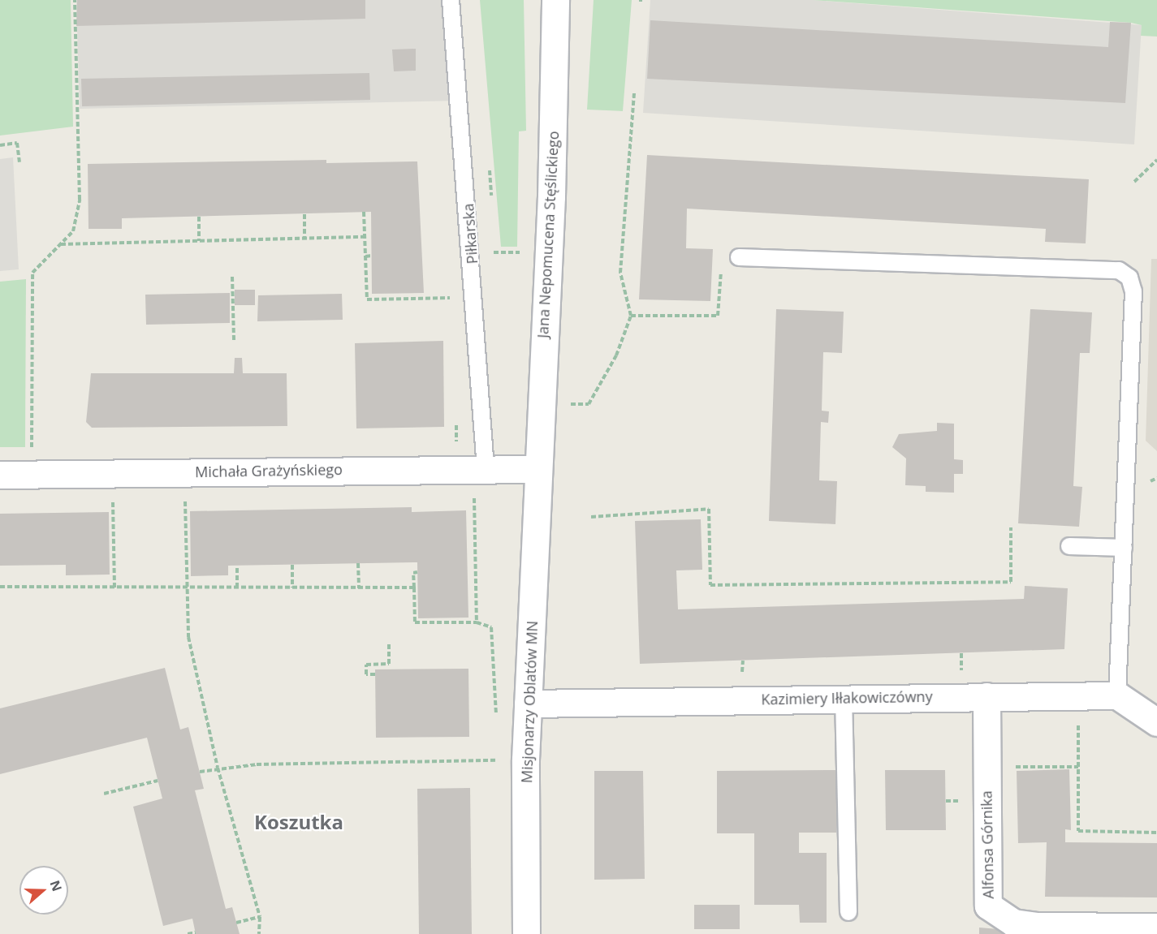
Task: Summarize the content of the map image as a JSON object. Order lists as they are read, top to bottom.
{
  "streets": {
    "street": [
      "Jana Nepomucena Stęślickiego",
      "Michała Grażyńskiego",
      "Kazimiery Iłłakowiczówny",
      "Misjonarzy Oblatów MN",
      "Alfonsa Górnika"
    ],
    "lane": ["Piłkarska"]
  },
  "crossings": [
    ["Piłkarska", "Michała Grażyńskiego"],
    ["Jana Nepomucena Stęślickiego", "Michała Grażyńskiego"],
    ["Jana Nepomucena Stęślickiego", "Misjonarzy Oblatów MN"],
    ["Michała Grażyńskiego", "Misjonarzy Oblatów MN"],
    ["Kazimiery Iłłakowiczówny", "Misjonarzy Oblatów MN"],
    ["Kazimiery Iłłakowiczówny", "Alfonsa Górnika"]
  ],
  "districts": ["Koszutka"],
  "north": "right"
}
